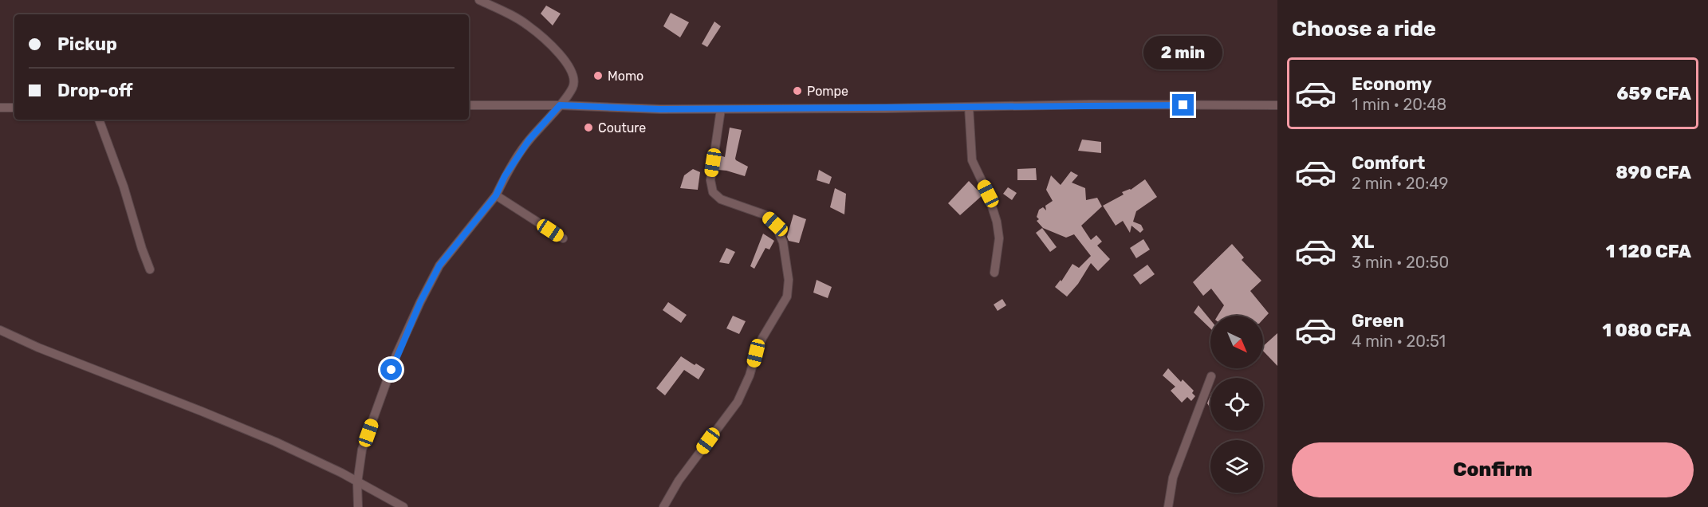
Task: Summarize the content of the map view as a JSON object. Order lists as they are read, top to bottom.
{
  "places": ["Momo", "Pompe", "Couture"],
  "north": "bottom right",
  "page": {
    "heading": "Choose a ride",
    "banner": ["Pickup", "Drop-off"],
    "bubble": "2 min",
    "list": [
      {
        "name": "Economy",
        "note": "1 min · 20:48",
        "value": "659 CFA"
      },
      {
        "name": "Comfort",
        "note": "2 min · 20:49",
        "value": "890 CFA"
      },
      {
        "name": "XL",
        "note": "3 min · 20:50",
        "value": "1 120 CFA"
      },
      {
        "name": "Green",
        "note": "4 min · 20:51",
        "value": "1 080 CFA"
      }
    ],
    "buttons": "Confirm"
  }
}
